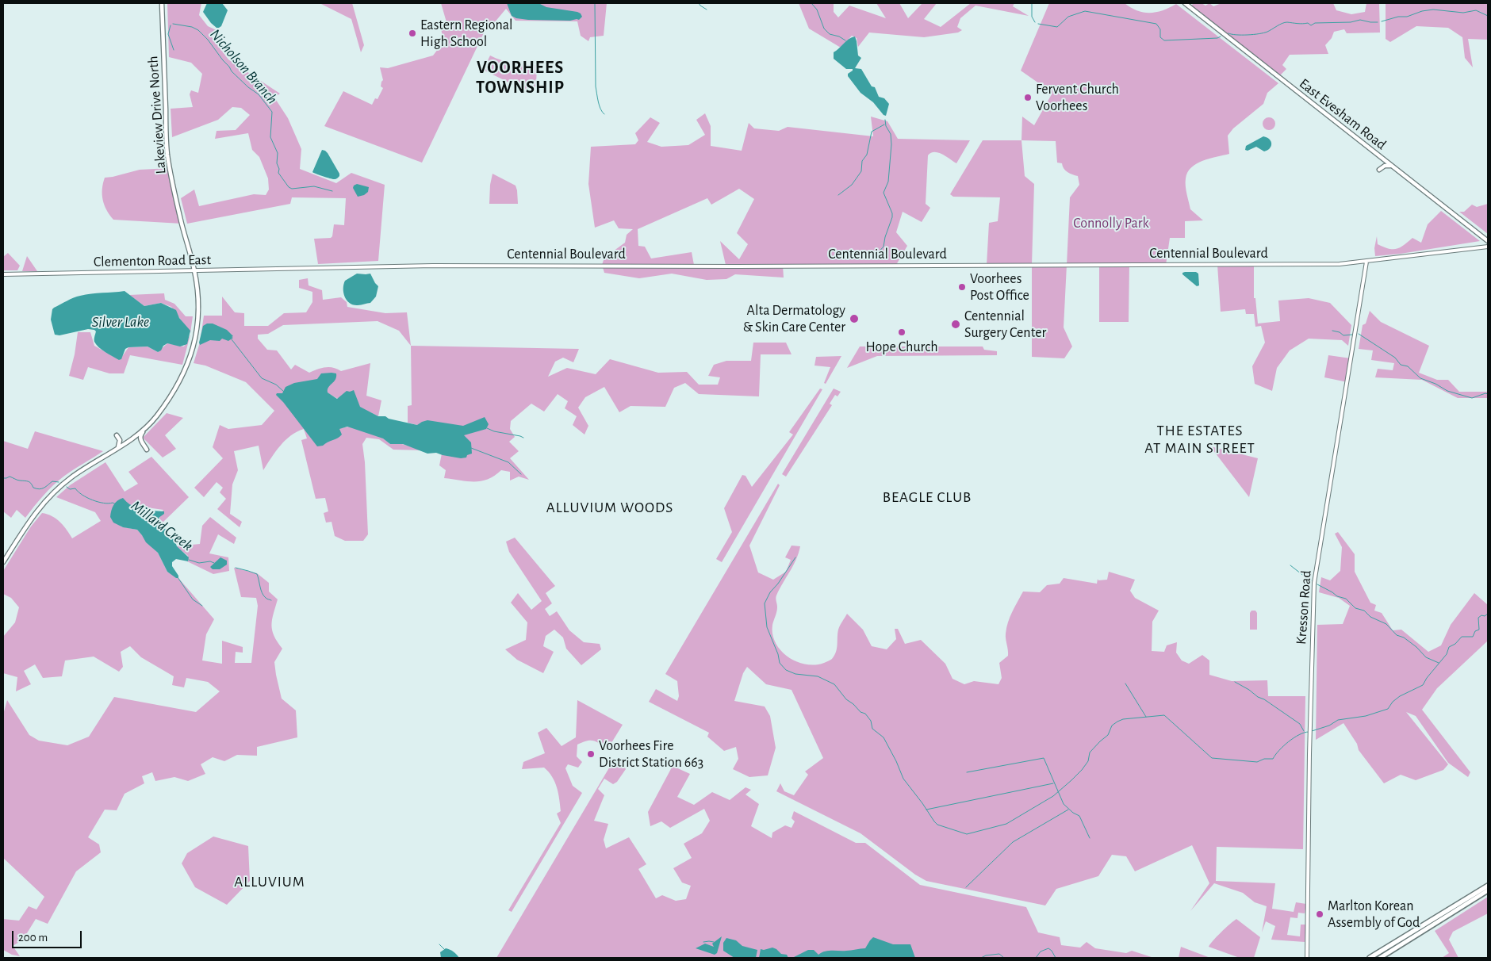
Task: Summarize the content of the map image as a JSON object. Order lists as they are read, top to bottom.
{
  "streets": {
    "main road": [
      "East Evesham Road",
      "Lakeview Drive North",
      "Centennial Boulevard",
      "Clementon Road East",
      "Kresson Road"
    ]
  },
  "crossings": [
    ["Lakeview Drive North", "Clementon Road East"],
    ["Centennial Boulevard", "Clementon Road East"],
    ["Centennial Boulevard", "Kresson Road"]
  ],
  "districts": [
    "VOORHEES TOWNSHIP",
    "THE ESTATES AT MAIN STREET",
    "BEAGLE CLUB",
    "ALLUVIUM WOODS",
    "ALLUVIUM"
  ],
  "water": ["Nicholson Branch", "Silver Lake", "Millard Creek"],
  "parks": ["Connolly Park"],
  "places": [
    "Eastern Regional High School",
    "Fervent Church Voorhees",
    "Voorhees Post Office",
    "Alta Dermatology & Skin Care Center",
    "Centennial Surgery Center",
    "Hope Church",
    "Voorhees Fire District Station 663",
    "Marlton Korean Assembly of God"
  ],
  "scale_bar": "200 m"
}
